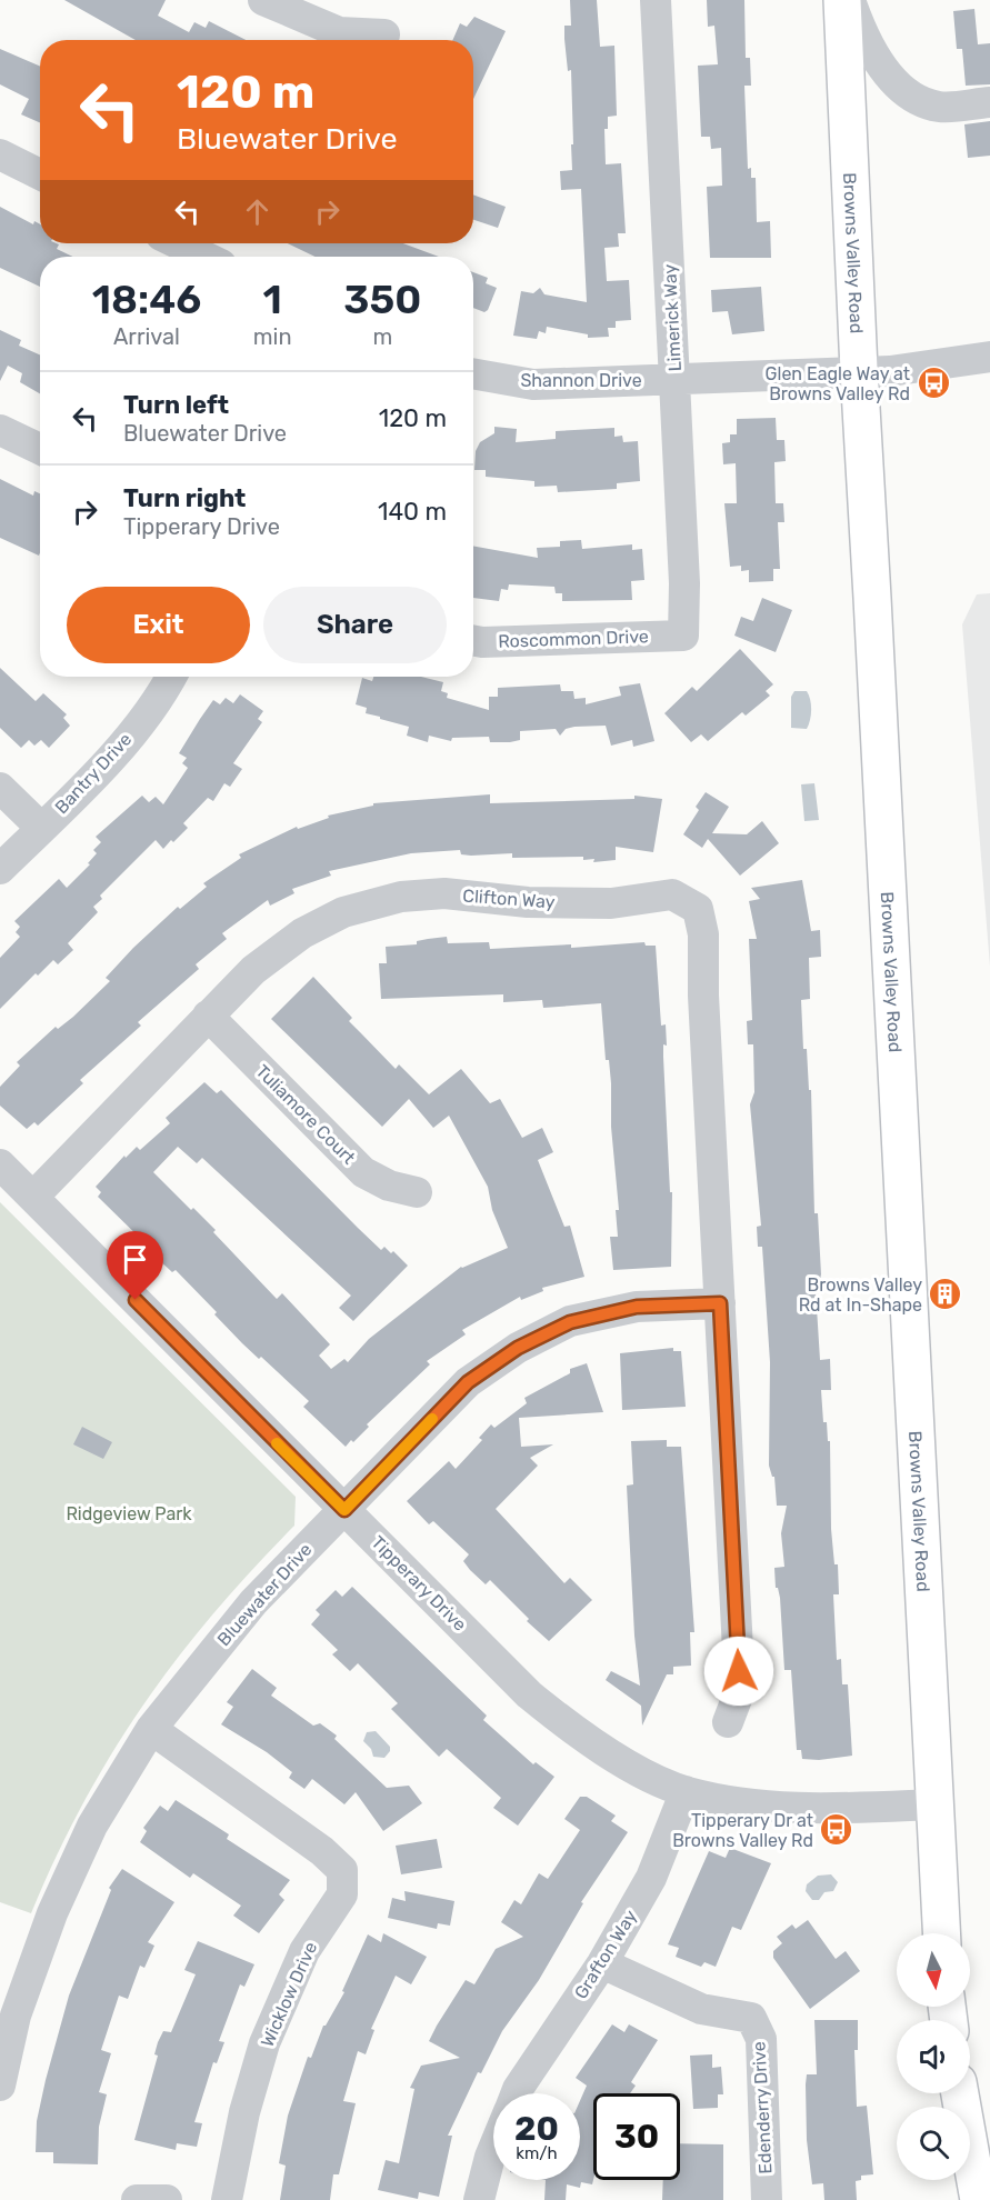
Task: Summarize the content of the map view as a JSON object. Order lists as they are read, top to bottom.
{
  "streets": {
    "main road": ["Browns Valley Road"],
    "street": [
      "Limerick Way",
      "Shannon Drive",
      "Roscommon Drive",
      "Bantry Drive",
      "Clifton Way",
      "Tuliamore Court",
      "Tipperary Drive",
      "Bluewater Drive",
      "Grafton Way",
      "Wicklow Drive",
      "Edenderry Drive"
    ]
  },
  "crossings": [
    ["Browns Valley Road", "Shannon Drive"],
    ["Browns Valley Road", "Tipperary Drive"],
    ["Limerick Way", "Shannon Drive"],
    ["Limerick Way", "Roscommon Drive"],
    ["Clifton Way", "Tuliamore Court"],
    ["Clifton Way", "Tipperary Drive"],
    ["Clifton Way", "Bluewater Drive"],
    ["Tipperary Drive", "Bluewater Drive"],
    ["Tipperary Drive", "Grafton Way"],
    ["Bluewater Drive", "Wicklow Drive"],
    ["Grafton Way", "Edenderry Drive"]
  ],
  "parks": ["Ridgeview Park"],
  "places": {
    "bus stop": ["Glen Eagle Way at Browns Valley Rd", "Tipperary Dr at Browns Valley Rd"],
    "building": ["Browns Valley Rd at In-Shape"]
  },
  "north": "bottom",
  "page": {
    "turn": ["120 m", "Bluewater Drive"],
    "eta": [
      "18:46",
      "Arrival",
      "1",
      "min",
      "350",
      "m"
    ],
    "list": [
      {
        "name": "Turn left",
        "note": "Bluewater Drive",
        "value": "120 m"
      },
      {
        "name": "Turn right",
        "note": "Tipperary Drive",
        "value": "140 m"
      }
    ],
    "buttons": ["Exit", "Share"],
    "speed": "20 km/h",
    "limit": "30"
  }
}
